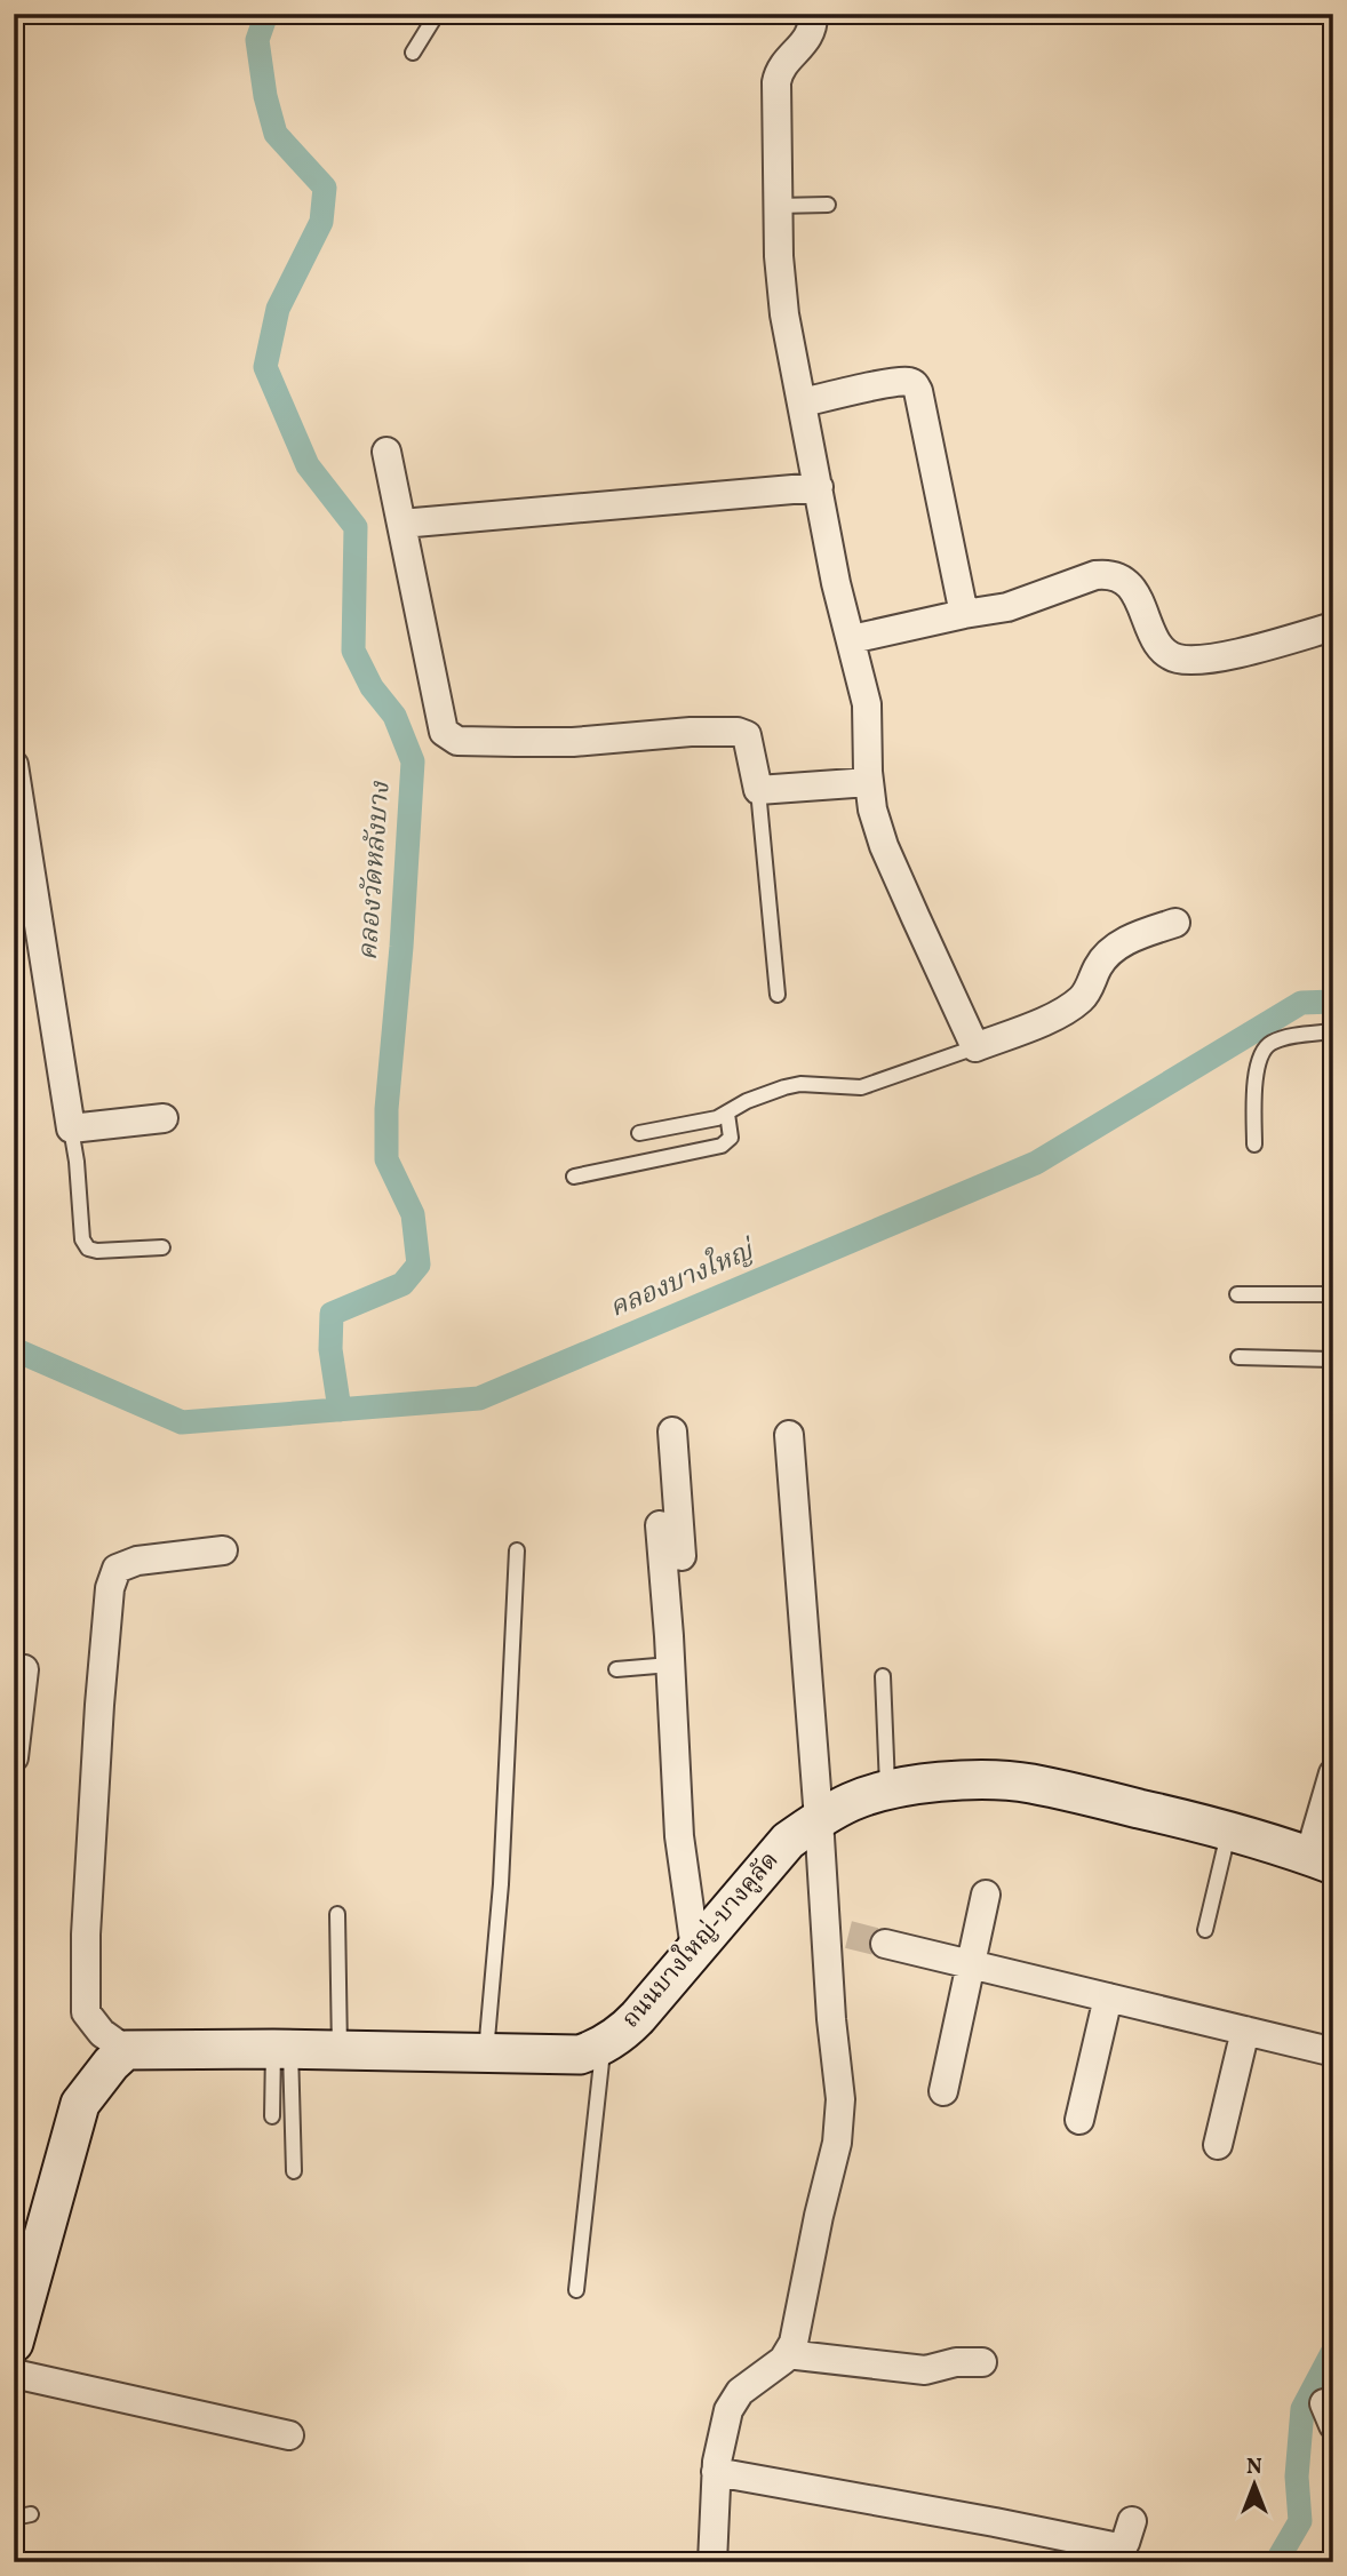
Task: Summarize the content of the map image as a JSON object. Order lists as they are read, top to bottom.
{
  "streets": {
    "street": ["ถนนบางใหญ่-บางคูลัด"]
  },
  "water": ["คลองวัดหลังบาง", "คลองบางใหญ่"],
  "north": "top"
}
